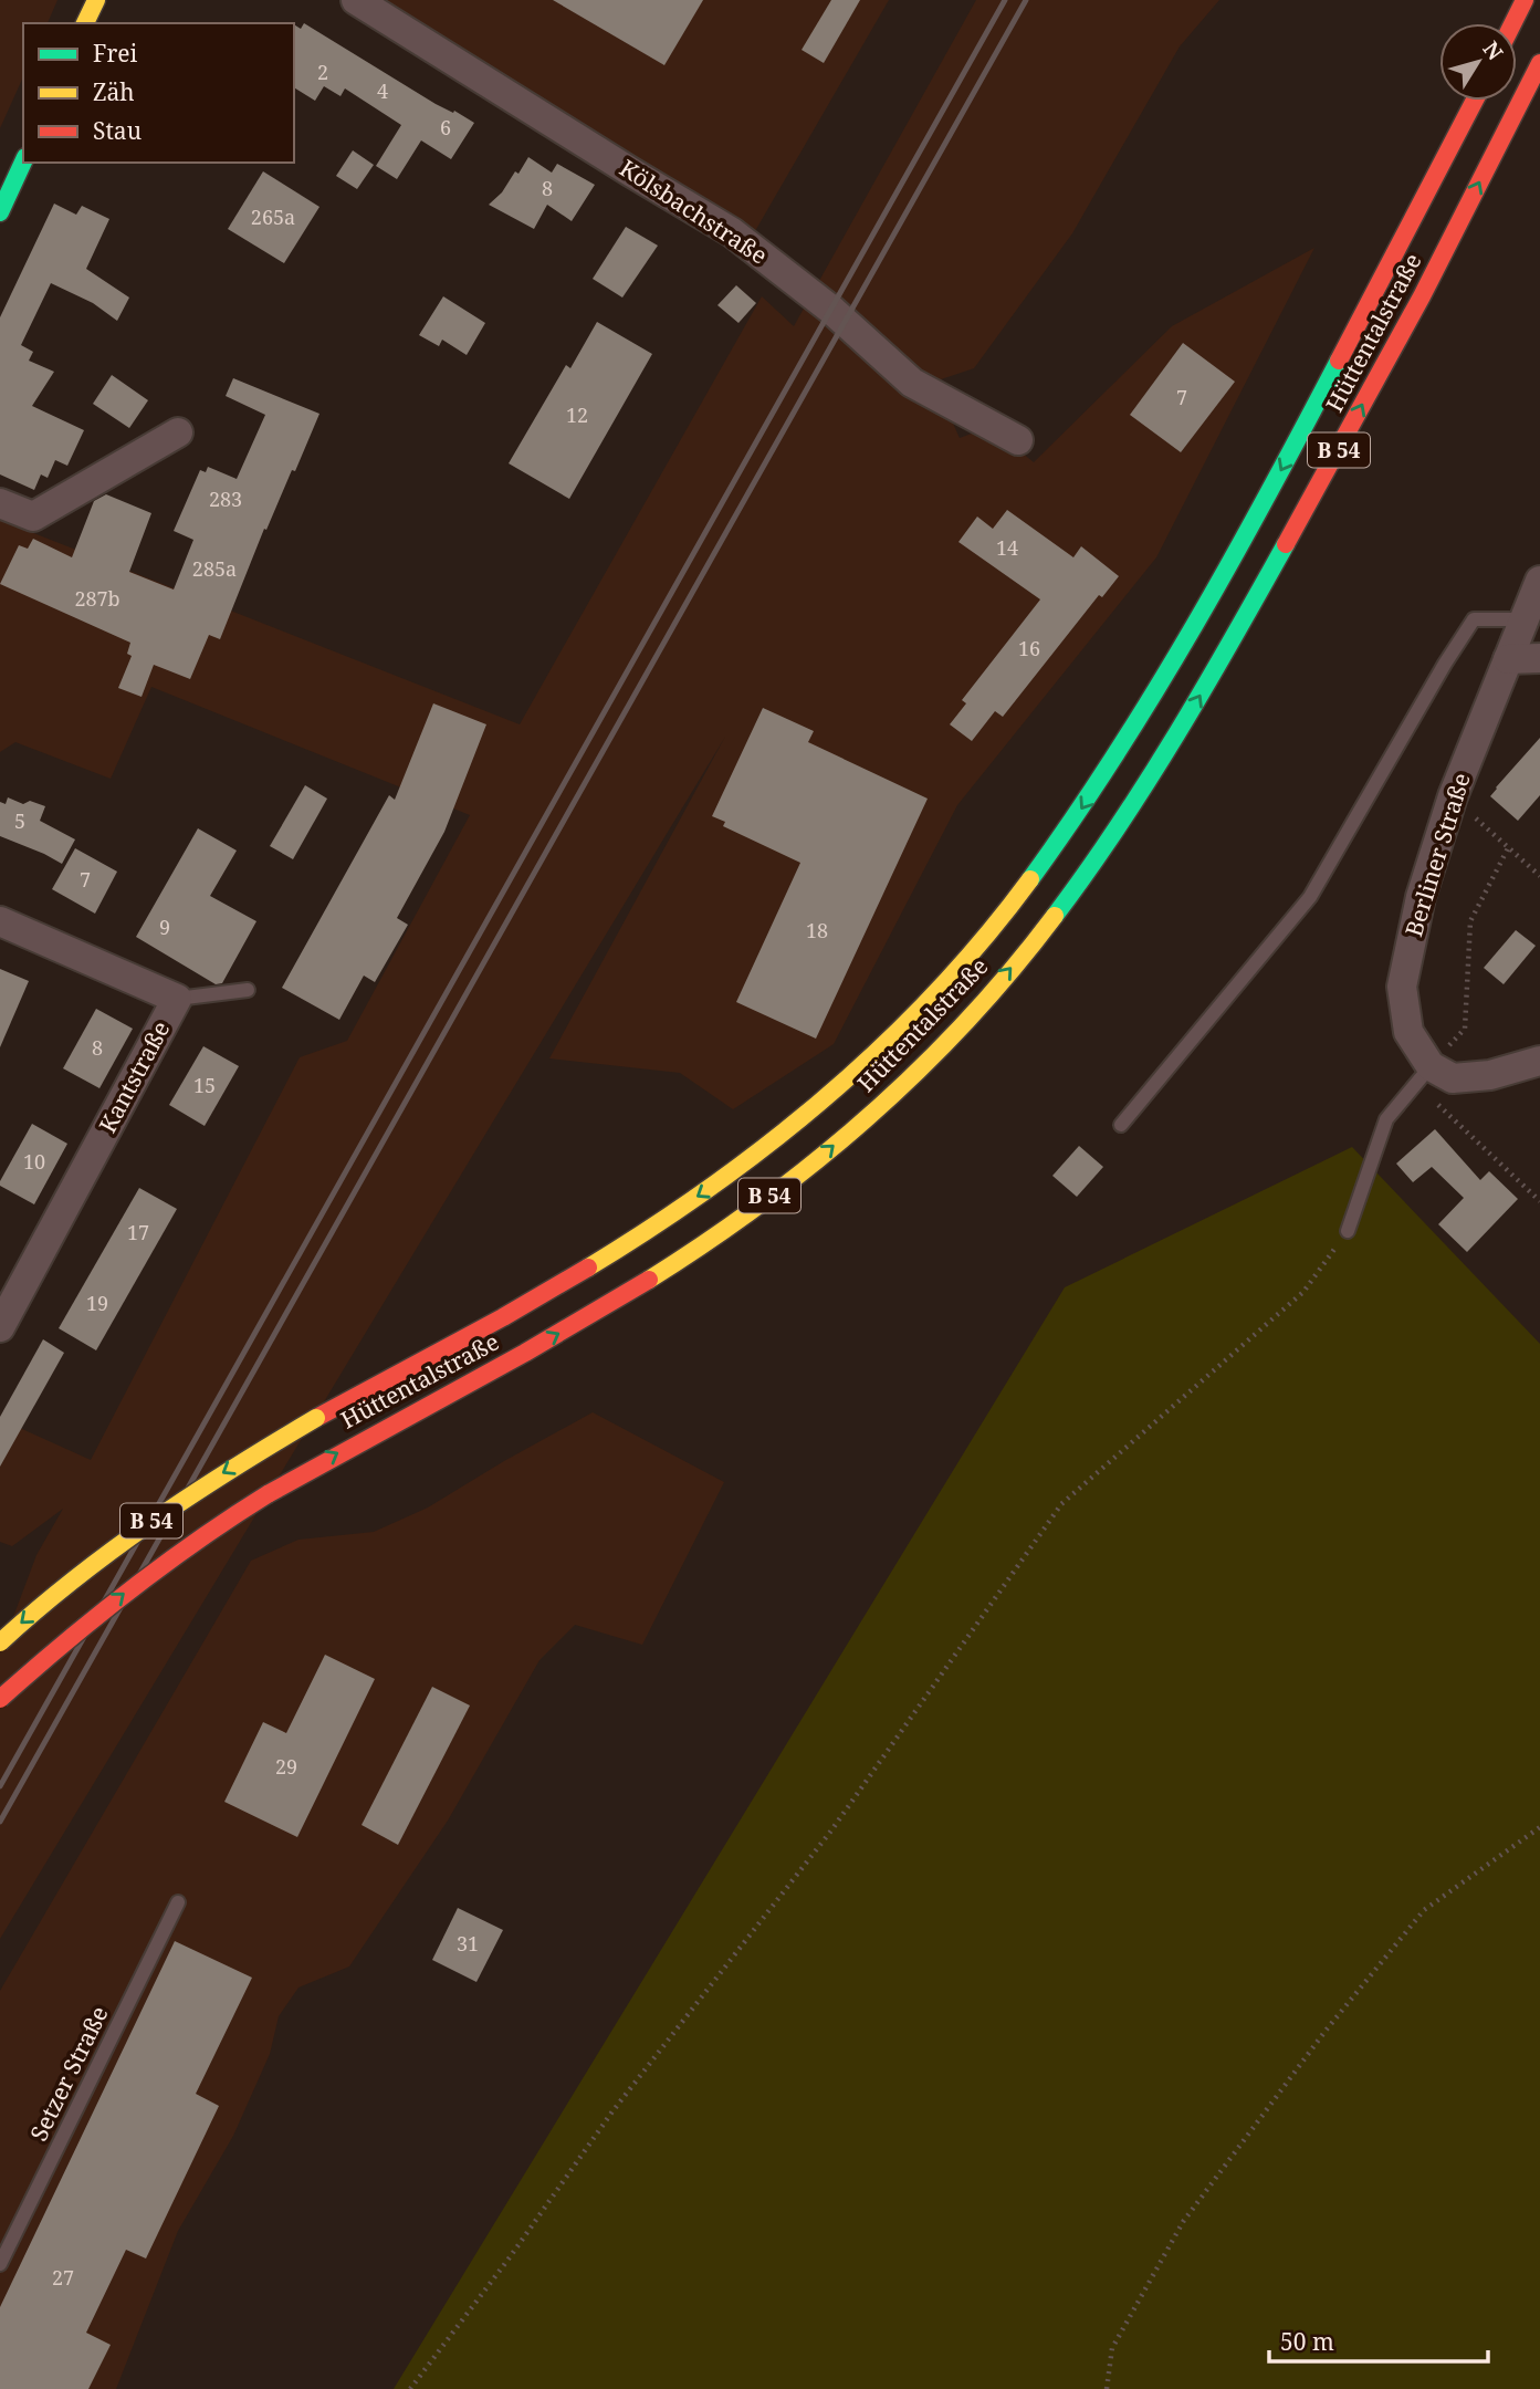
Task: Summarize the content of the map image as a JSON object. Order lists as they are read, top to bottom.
{
  "streets": {
    "main road": ["Hüttentalstraße", "B 54"],
    "street": ["Kölsbachstraße", "Berliner Straße", "Kantstraße"],
    "lane": ["Setzer Straße"]
  },
  "house_numbers": [
    "2",
    "4",
    "6",
    "8",
    "265a",
    "7",
    "12",
    "283",
    "14",
    "285a",
    "287b",
    "16",
    "5",
    "7",
    "9",
    "18",
    "8",
    "15",
    "10",
    "17",
    "19",
    "29",
    "31",
    "27"
  ],
  "legend": ["Frei", "Zäh", "Stau"],
  "scale_bar": "50 m",
  "north": "top right"
}
